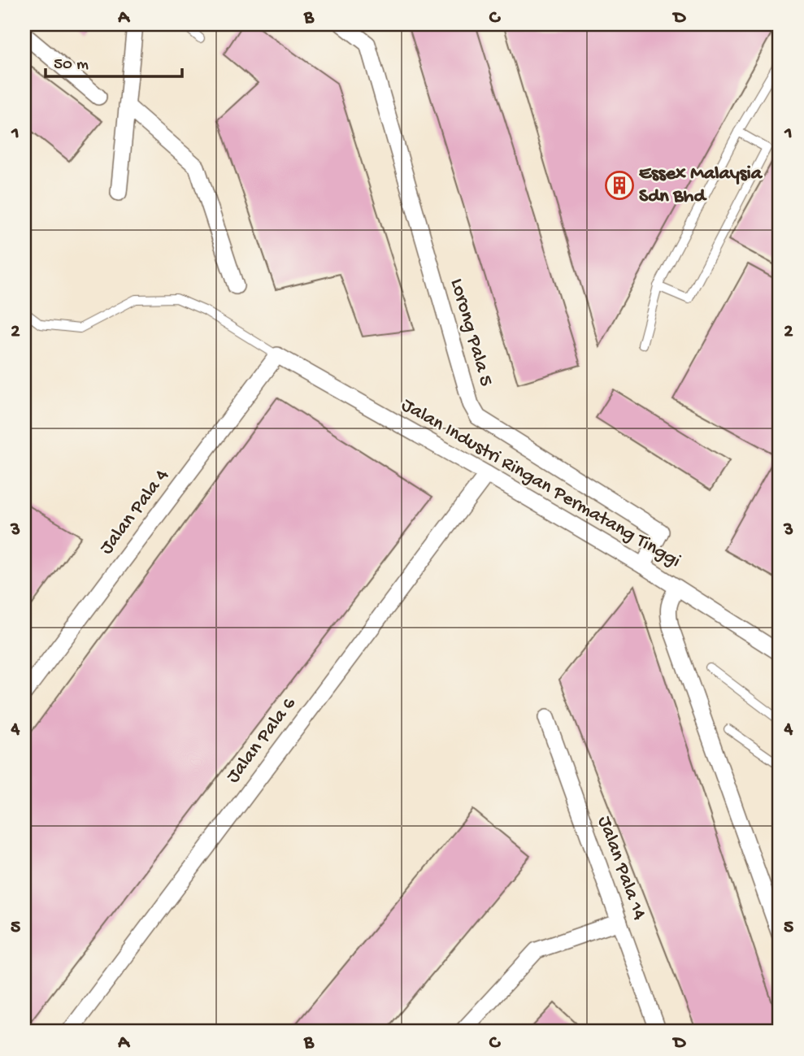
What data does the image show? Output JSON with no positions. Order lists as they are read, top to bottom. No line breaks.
{"streets":{"street":["Lorong Pala 5","Jalan Industri Ringan Permatang Tinggi","Jalan Pala 4","Jalan Pala 6","Jalan Pala 14"]},"crossings":[["Lorong Pala 5","Jalan Industri Ringan Permatang Tinggi"],["Jalan Industri Ringan Permatang Tinggi","Jalan Pala 4"],["Jalan Industri Ringan Permatang Tinggi","Jalan Pala 6"]],"places":{"building":["Essex Malaysia Sdn Bhd"]},"scale_bar":"50 m","grid":{"columns":["A","B","C","D"],"rows":["1","2","3","4","5"]}}
